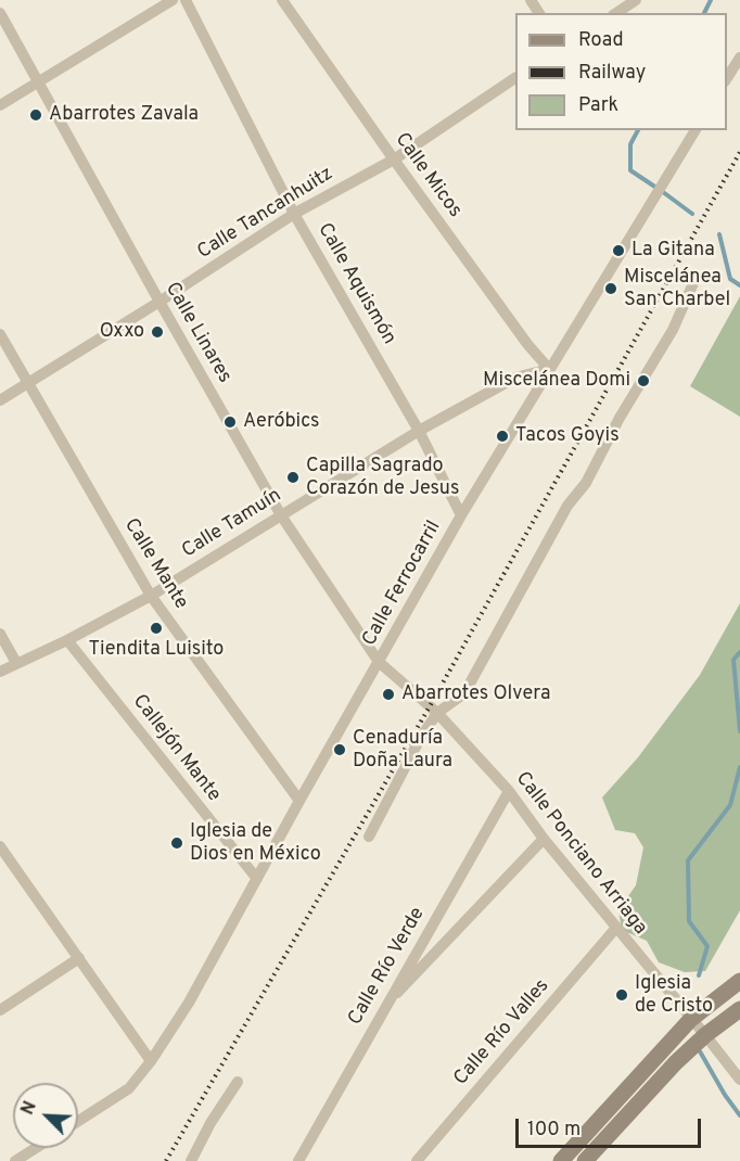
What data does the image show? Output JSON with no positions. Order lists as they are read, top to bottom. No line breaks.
{"streets":{"street":["Calle Micos","Calle Tancanhuitz","Calle Aquismón","Calle Linares","Calle Tamuín","Calle Mante","Calle Ferrocarril","Callejón Mante","Calle Ponciano Arriaga","Calle Río Verde","Calle Río Valles"]},"crossings":[["Calle Micos","Calle Tancanhuitz"],["Calle Micos","Calle Tamuín"],["Calle Micos","Calle Ferrocarril"],["Calle Tancanhuitz","Calle Aquismón"],["Calle Tancanhuitz","Calle Linares"],["Calle Tancanhuitz","Calle Mante"],["Calle Aquismón","Calle Tamuín"],["Calle Aquismón","Calle Ferrocarril"],["Calle Linares","Calle Tamuín"],["Calle Linares","Calle Ferrocarril"],["Calle Linares","Calle Ponciano Arriaga"],["Calle Tamuín","Calle Mante"],["Calle Tamuín","Calle Ferrocarril"],["Calle Tamuín","Callejón Mante"],["Calle Mante","Calle Ferrocarril"],["Calle Ferrocarril","Callejón Mante"],["Calle Ferrocarril","Calle Ponciano Arriaga"],["Calle Ponciano Arriaga","Calle Río Verde"],["Calle Ponciano Arriaga","Calle Río Valles"]],"places":["Abarrotes Zavala","La Gitana","Miscelánea San Charbel","Oxxo","Miscelánea Domi","Aeróbics","Tacos Goyis","Capilla Sagrado Corazón de Jesus","Tiendita Luisito","Abarrotes Olvera","Cenaduría Doña Laura","Iglesia de Dios en México","Iglesia de Cristo"],"legend":["Road","Railway","Park"],"scale_bar":"100 m","north":"top left"}
